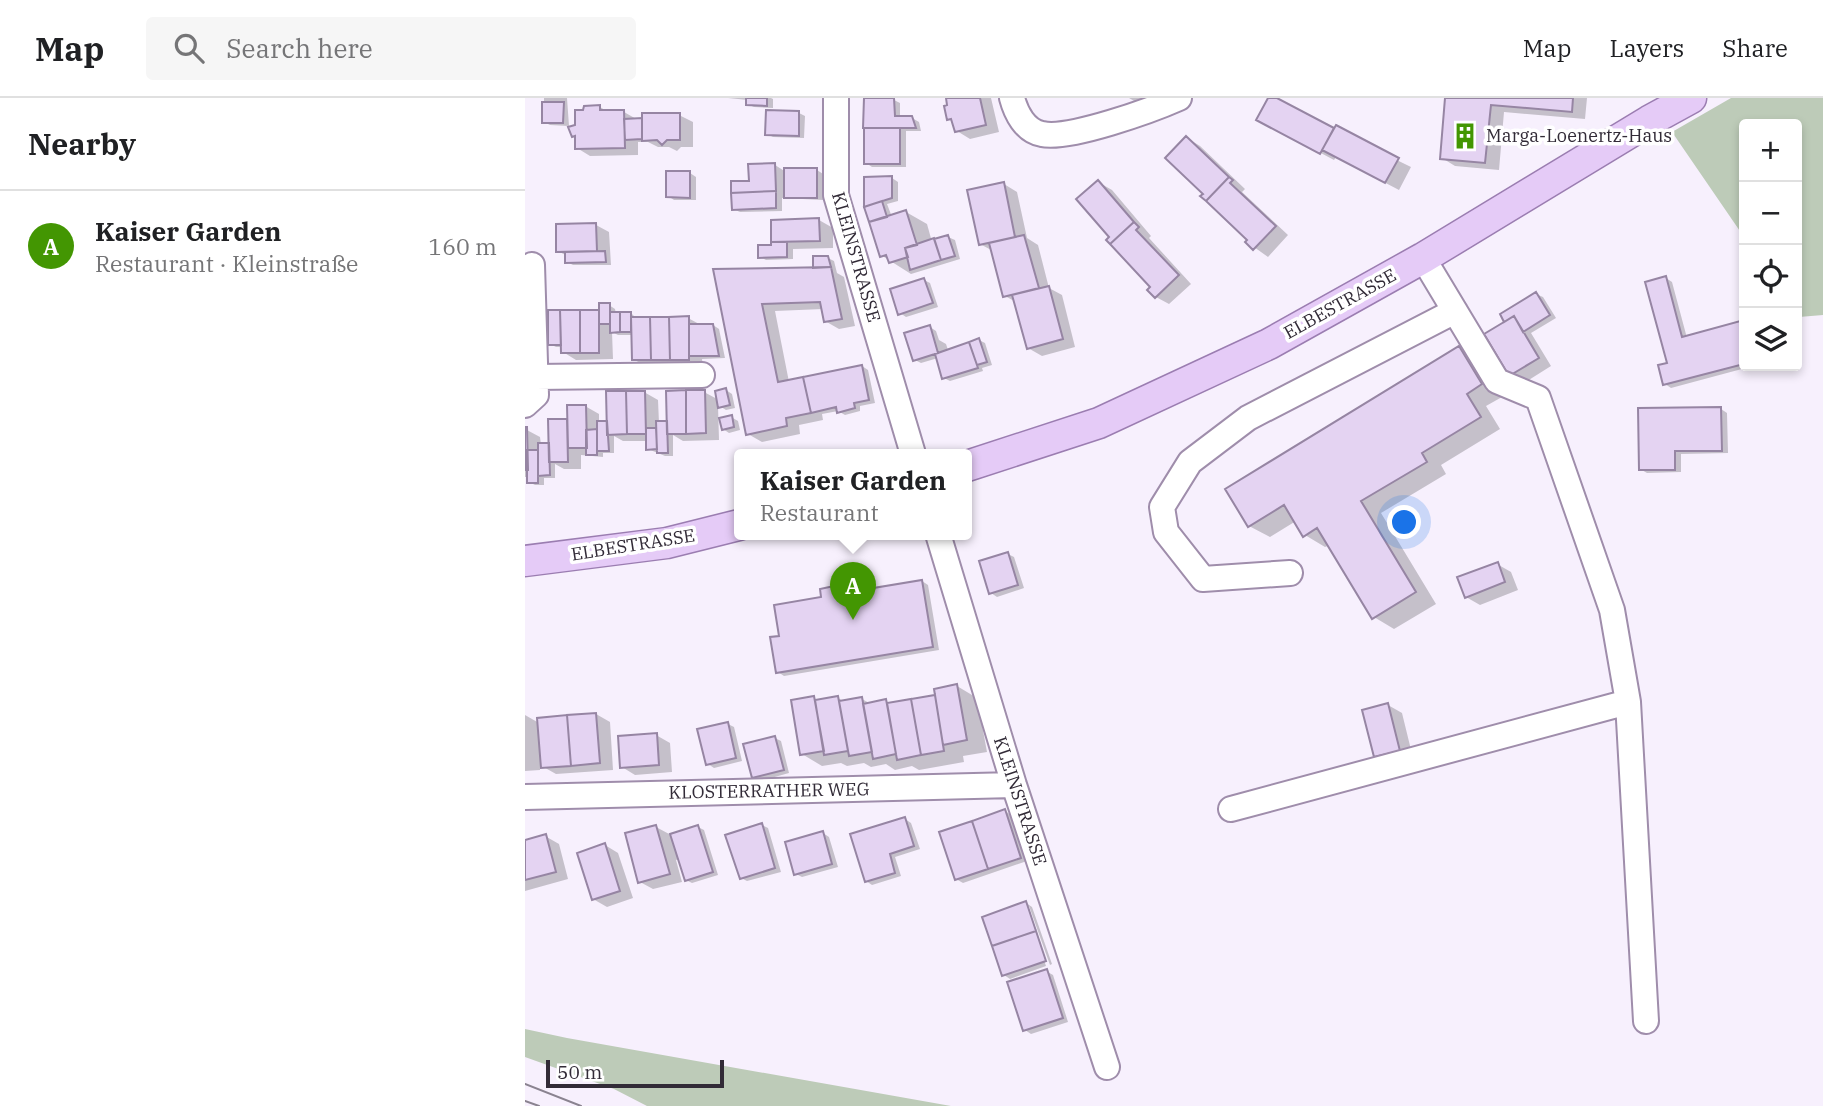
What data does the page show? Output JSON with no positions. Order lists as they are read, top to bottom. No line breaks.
{"streets":{"main road":["ELBESTRASSE"],"street":["KLEINSTRASSE","KLOSTERRATHER WEG"]},"crossings":[["KLEINSTRASSE","KLOSTERRATHER WEG"]],"places":{"building":["Marga-Loenertz-Haus"]},"scale_bar":"50 m","page":{"header":"Map","search":"Search here","nav":["Map","Layers","Share"],"heading":"Nearby","map_buttons":["+","−"],"list":[{"mark":"A","name":"Kaiser Garden","note":"Restaurant · Kleinstraße","value":"160 m"}],"popup":["Kaiser Garden","Restaurant"],"pins":"A","scale":"50 m"}}
